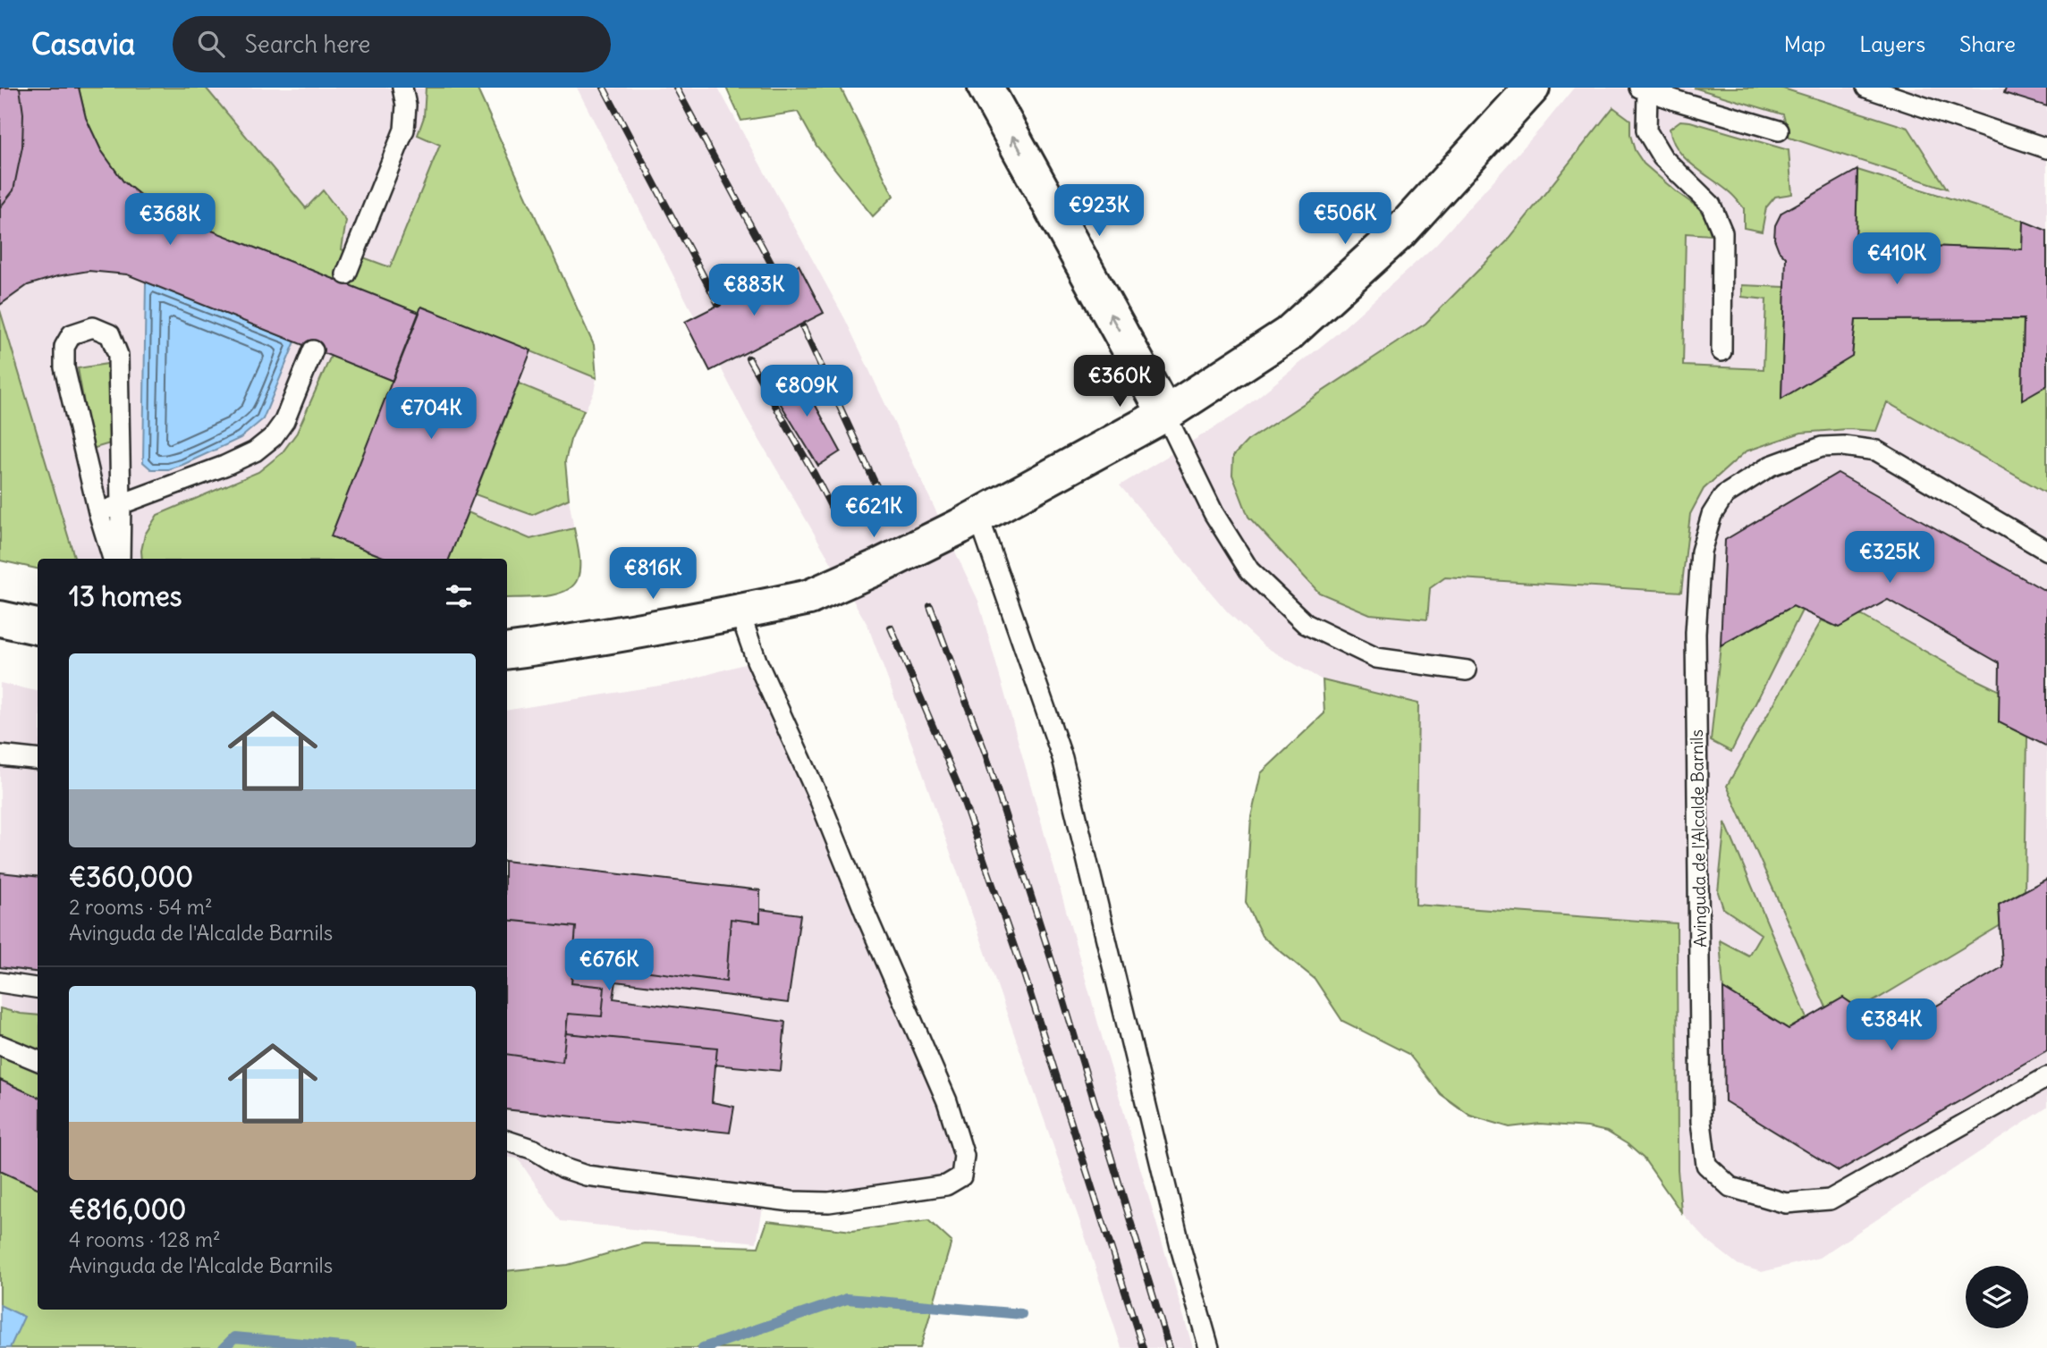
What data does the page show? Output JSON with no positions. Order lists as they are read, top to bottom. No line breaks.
{"streets":{"lane":["Avinguda de l'Alcalde Barnils"]},"page":{"header":"Casavia","search":"Search here","nav":["Map","Layers","Share"],"price":["€923K","€506K","€368K","€410K","€883K","€360K","€809K","€704K","€621K","€325K","€816K","€676K","€384K"],"heading":"13 homes","list":[{"name":"€360,000","note":"2 rooms · 54 m² · Avinguda de l'Alcalde Barnils"},{"name":"€816,000","note":"4 rooms · 128 m² · Avinguda de l'Alcalde Barnils"}]}}
